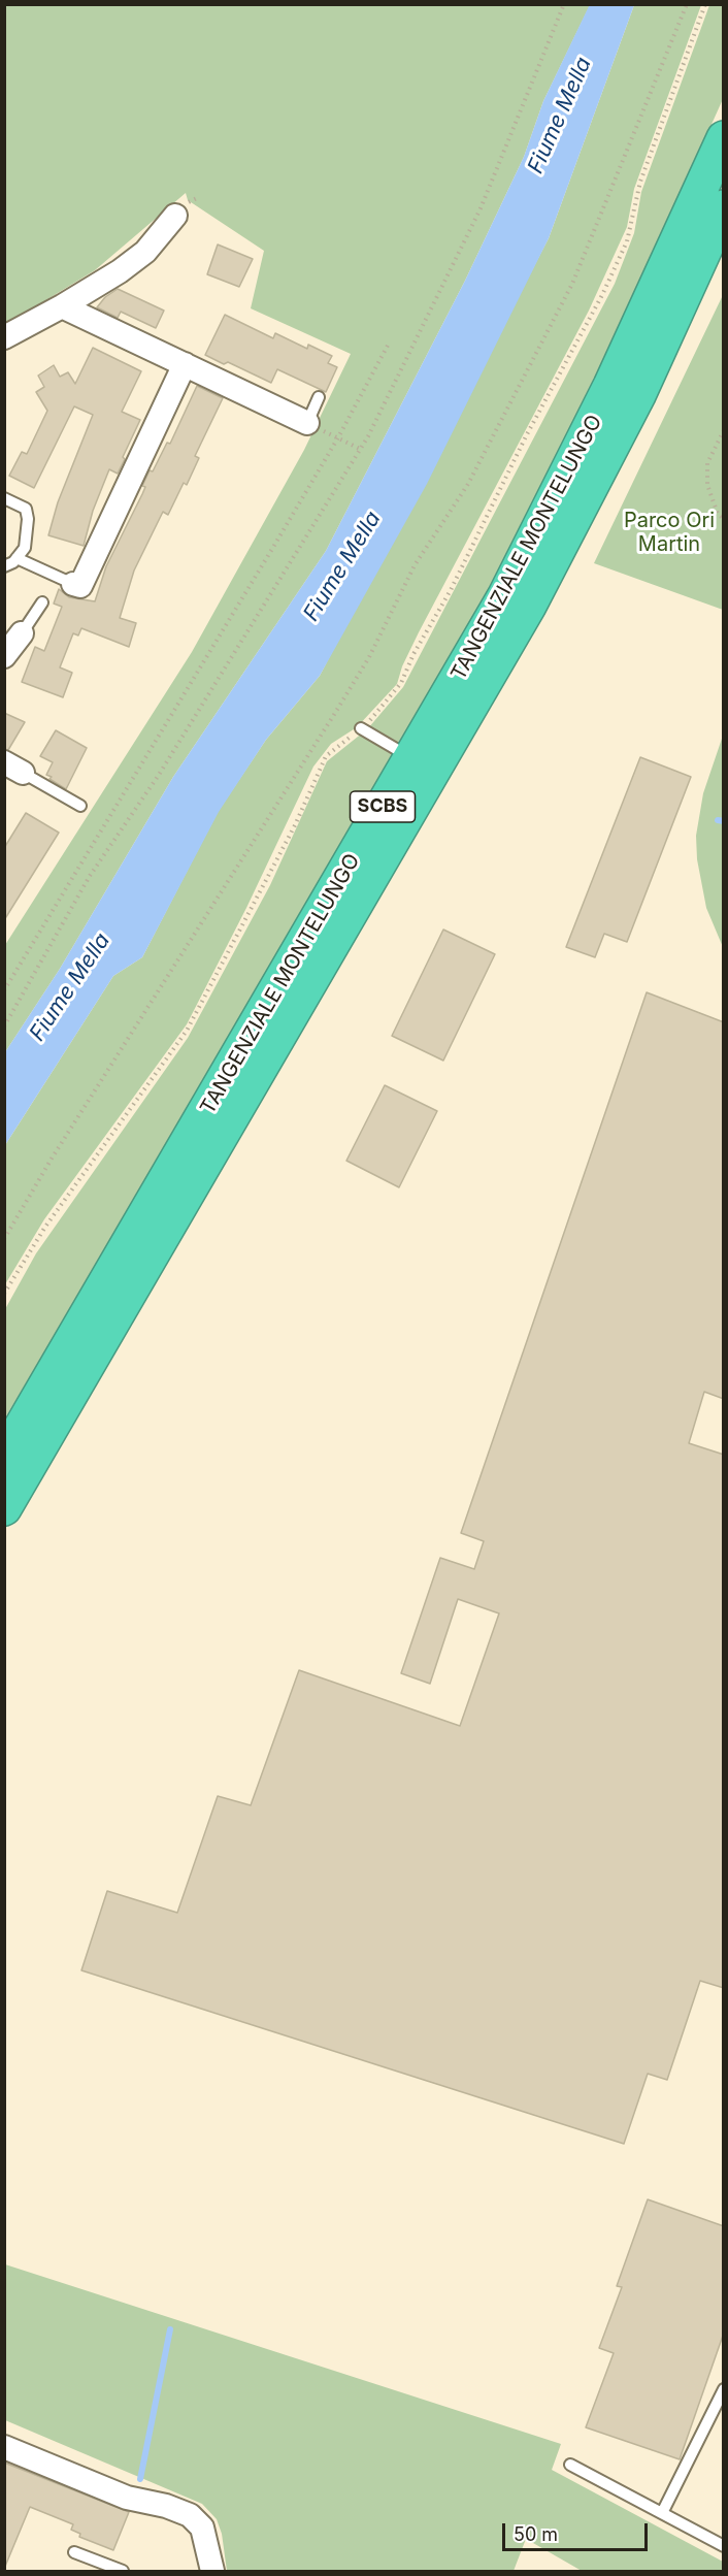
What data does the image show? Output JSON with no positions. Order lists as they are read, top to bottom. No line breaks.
{"streets":{"highway":["TANGENZIALE MONTELUNGO","SCBS"]},"water":["Fiume Mella"],"parks":["Parco Ori Martin"],"scale_bar":"50 m"}
